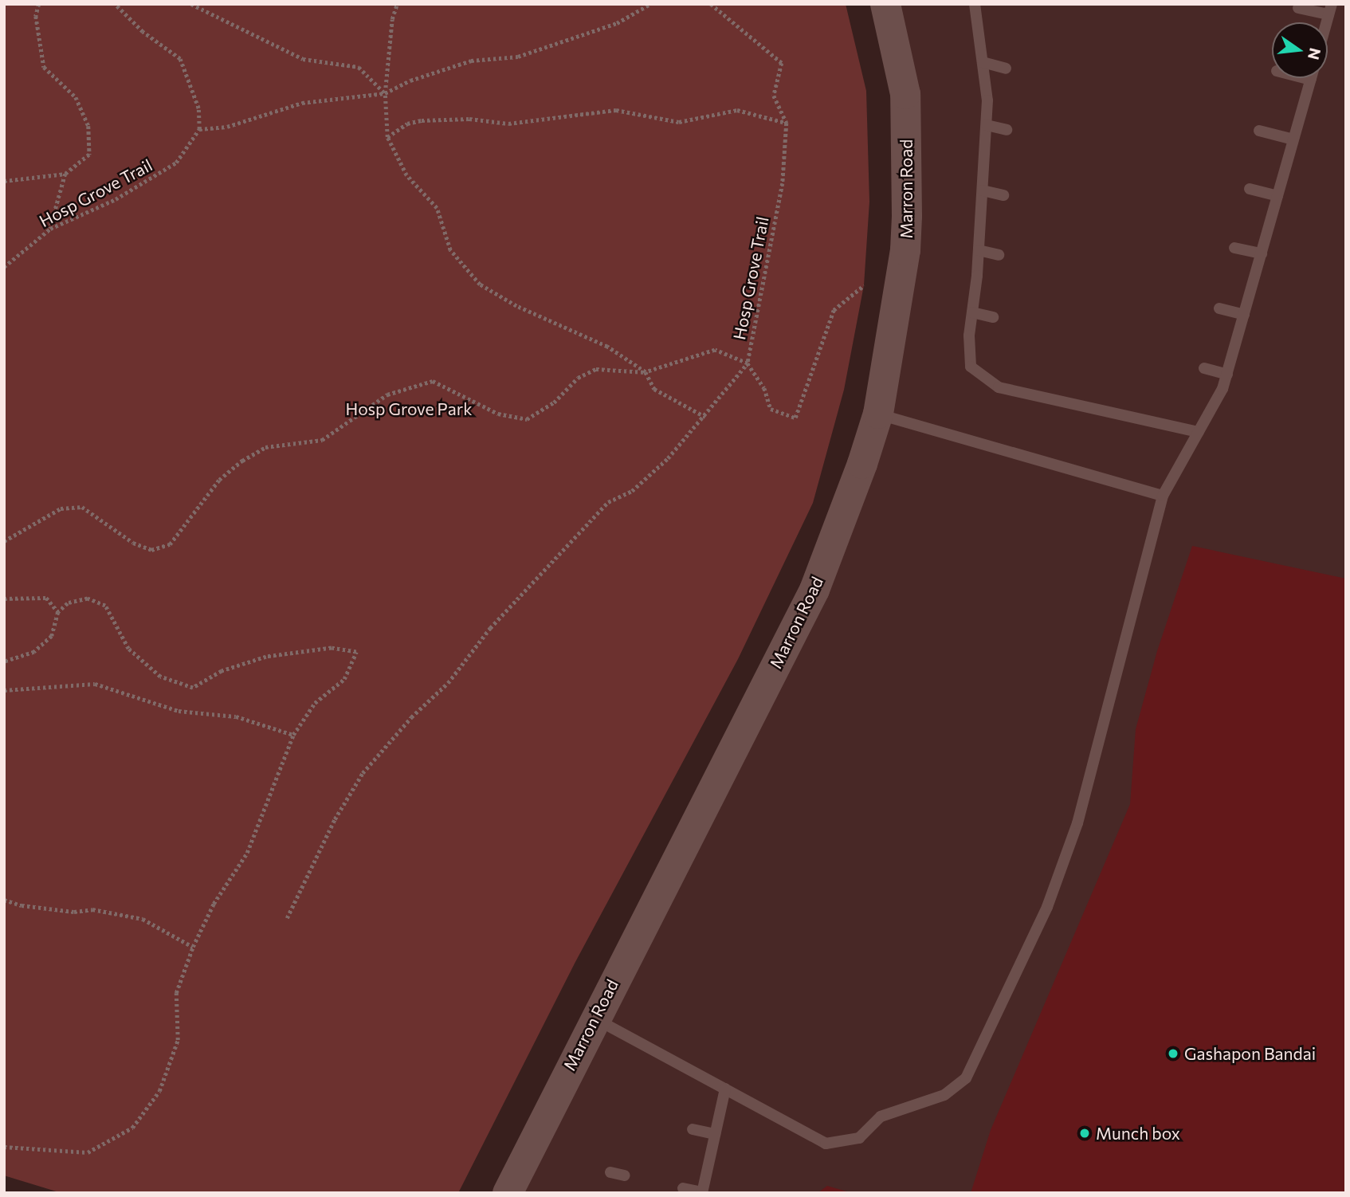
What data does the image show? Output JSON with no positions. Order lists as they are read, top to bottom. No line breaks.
{"streets":{"main road":["Marron Road"],"path":["Hosp Grove Trail"]},"parks":["Hosp Grove Park"],"places":["Gashapon Bandai","Munch box"],"north":"right"}
